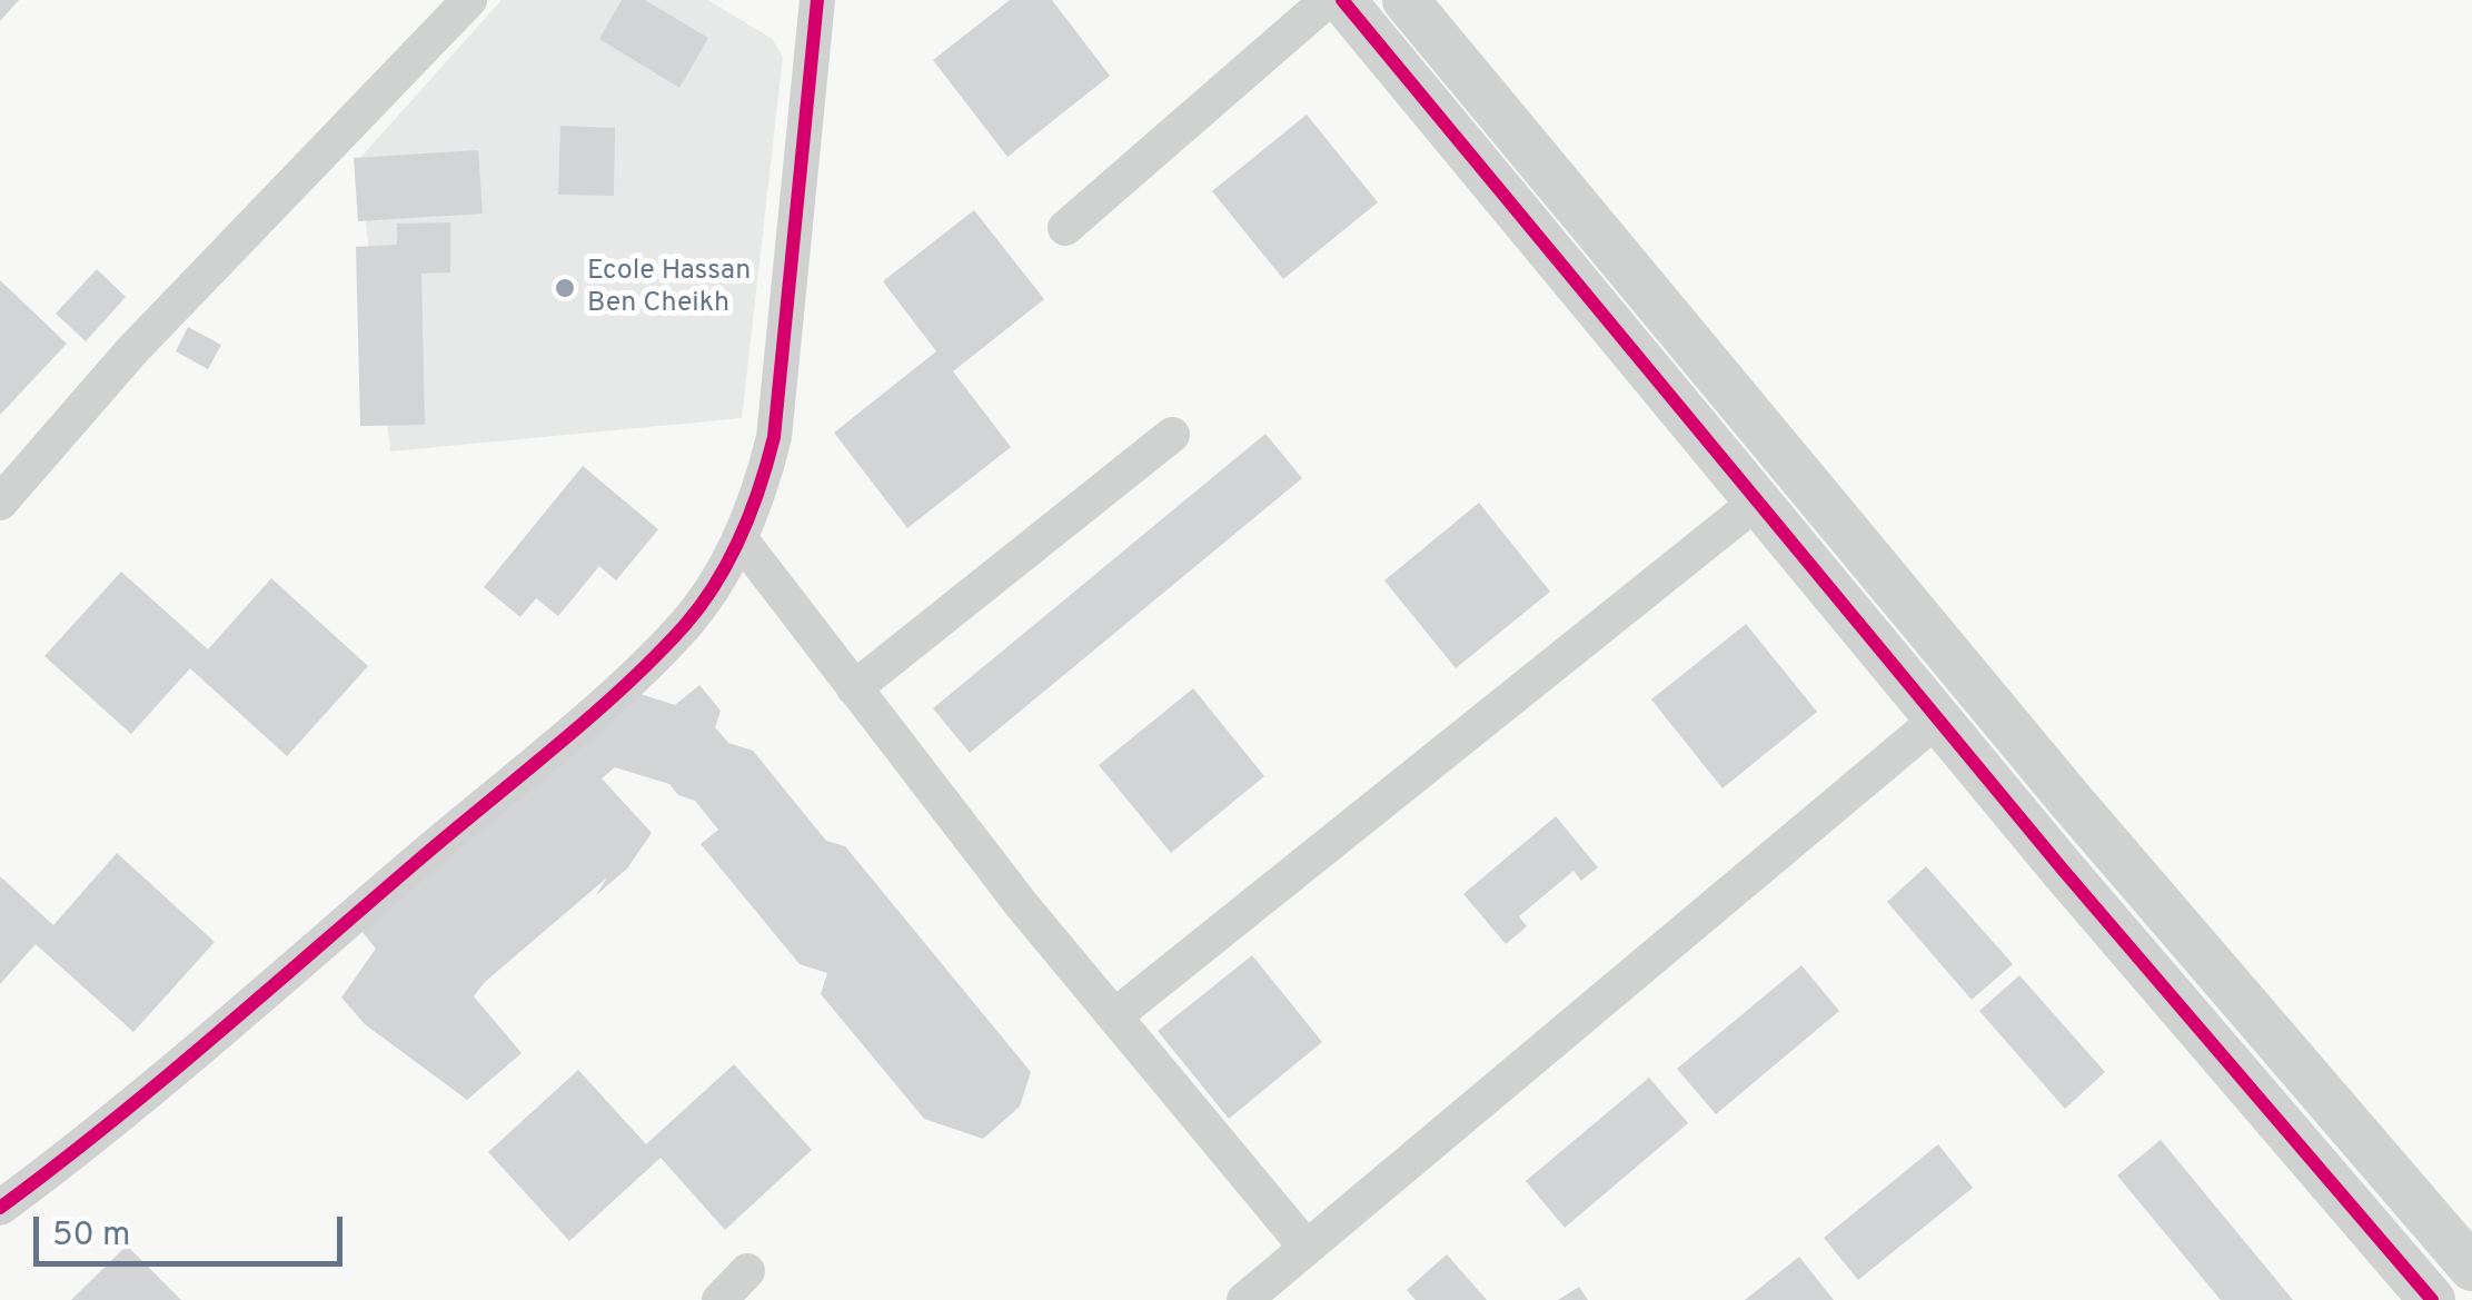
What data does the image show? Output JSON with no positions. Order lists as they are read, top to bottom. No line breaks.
{"places":["Ecole Hassan Ben Cheikh"],"scale_bar":"50 m"}
